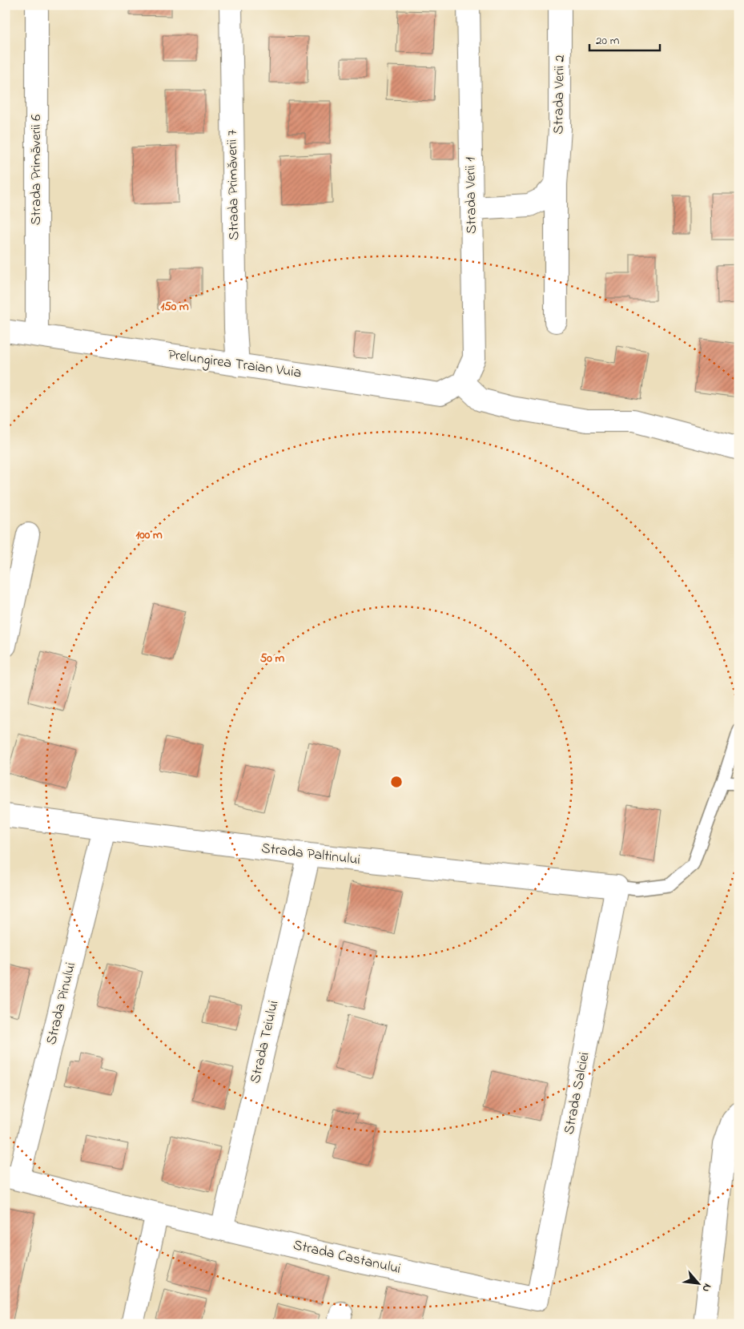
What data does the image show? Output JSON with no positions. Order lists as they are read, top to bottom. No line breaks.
{"streets":{"street":["Strada Verii 2","Strada Primăverii 6","Strada Primăverii 7","Strada Verii 1","Prelungirea Traian Vuia","Strada Paltinului","Strada Pinului","Strada Teiului","Strada Salciei","Strada Castanului"]},"crossings":[["Strada Primăverii 6","Prelungirea Traian Vuia"],["Strada Primăverii 7","Prelungirea Traian Vuia"],["Strada Verii 1","Prelungirea Traian Vuia"],["Strada Paltinului","Strada Pinului"],["Strada Paltinului","Strada Teiului"],["Strada Paltinului","Strada Salciei"],["Strada Pinului","Strada Castanului"],["Strada Teiului","Strada Castanului"],["Strada Salciei","Strada Castanului"]],"scale_bar":"20 m","north":"bottom right","rings":["150 m","100 m","50 m"]}
